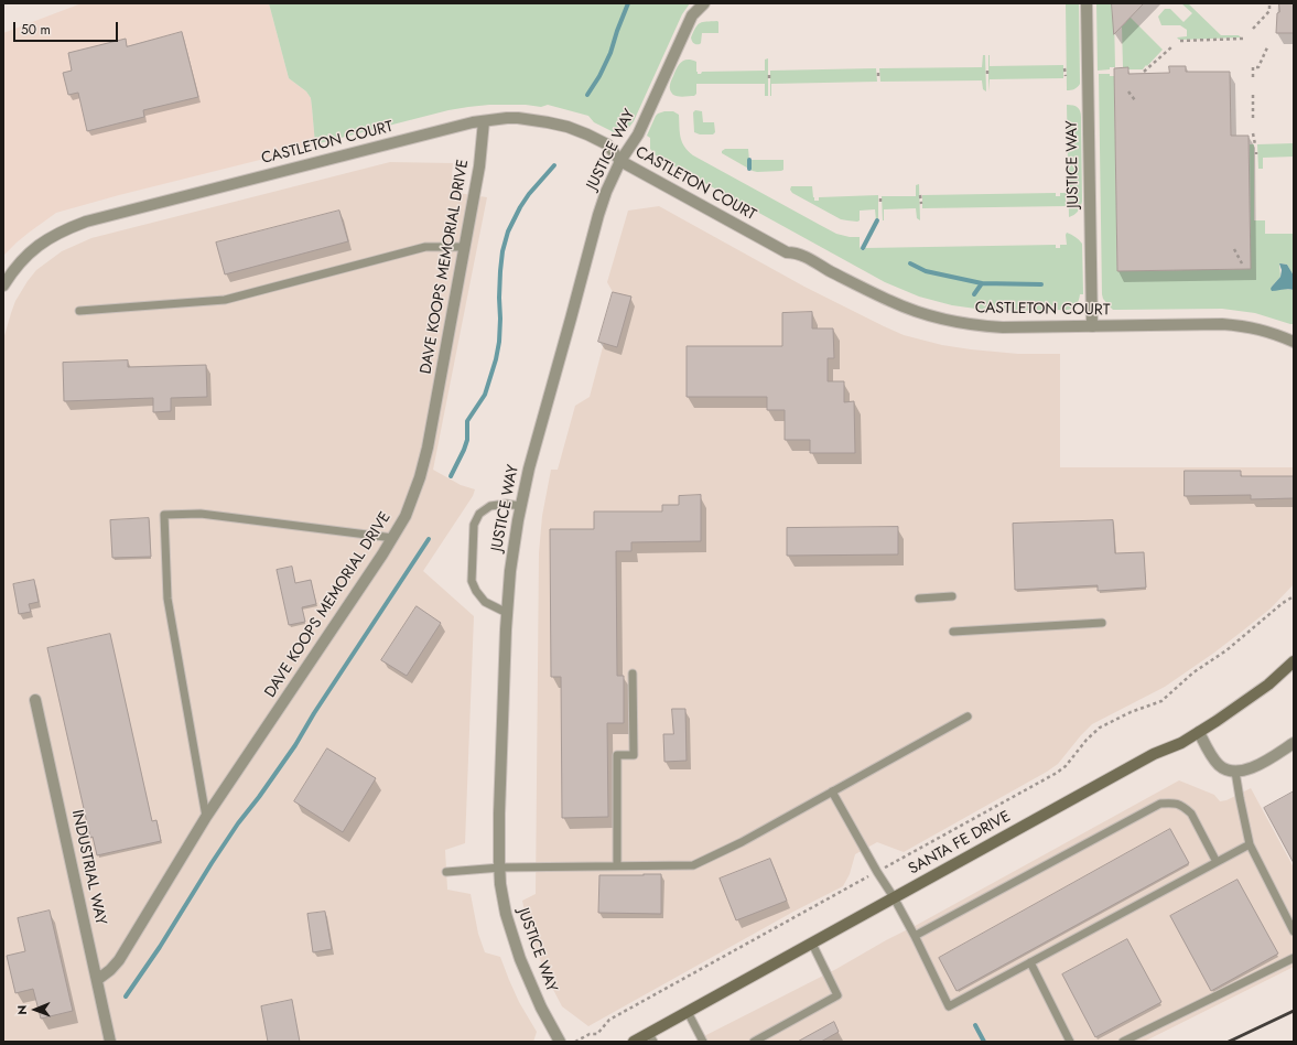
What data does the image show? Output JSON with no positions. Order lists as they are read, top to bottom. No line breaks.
{"streets":{"main road":["SANTA FE DRIVE"],"street":["CASTLETON COURT","JUSTICE WAY","DAVE KOOPS MEMORIAL DRIVE","INDUSTRIAL WAY"]},"crossings":[["CASTLETON COURT","JUSTICE WAY"],["CASTLETON COURT","DAVE KOOPS MEMORIAL DRIVE"],["DAVE KOOPS MEMORIAL DRIVE","INDUSTRIAL WAY"]],"scale_bar":"50 m","north":"left"}
